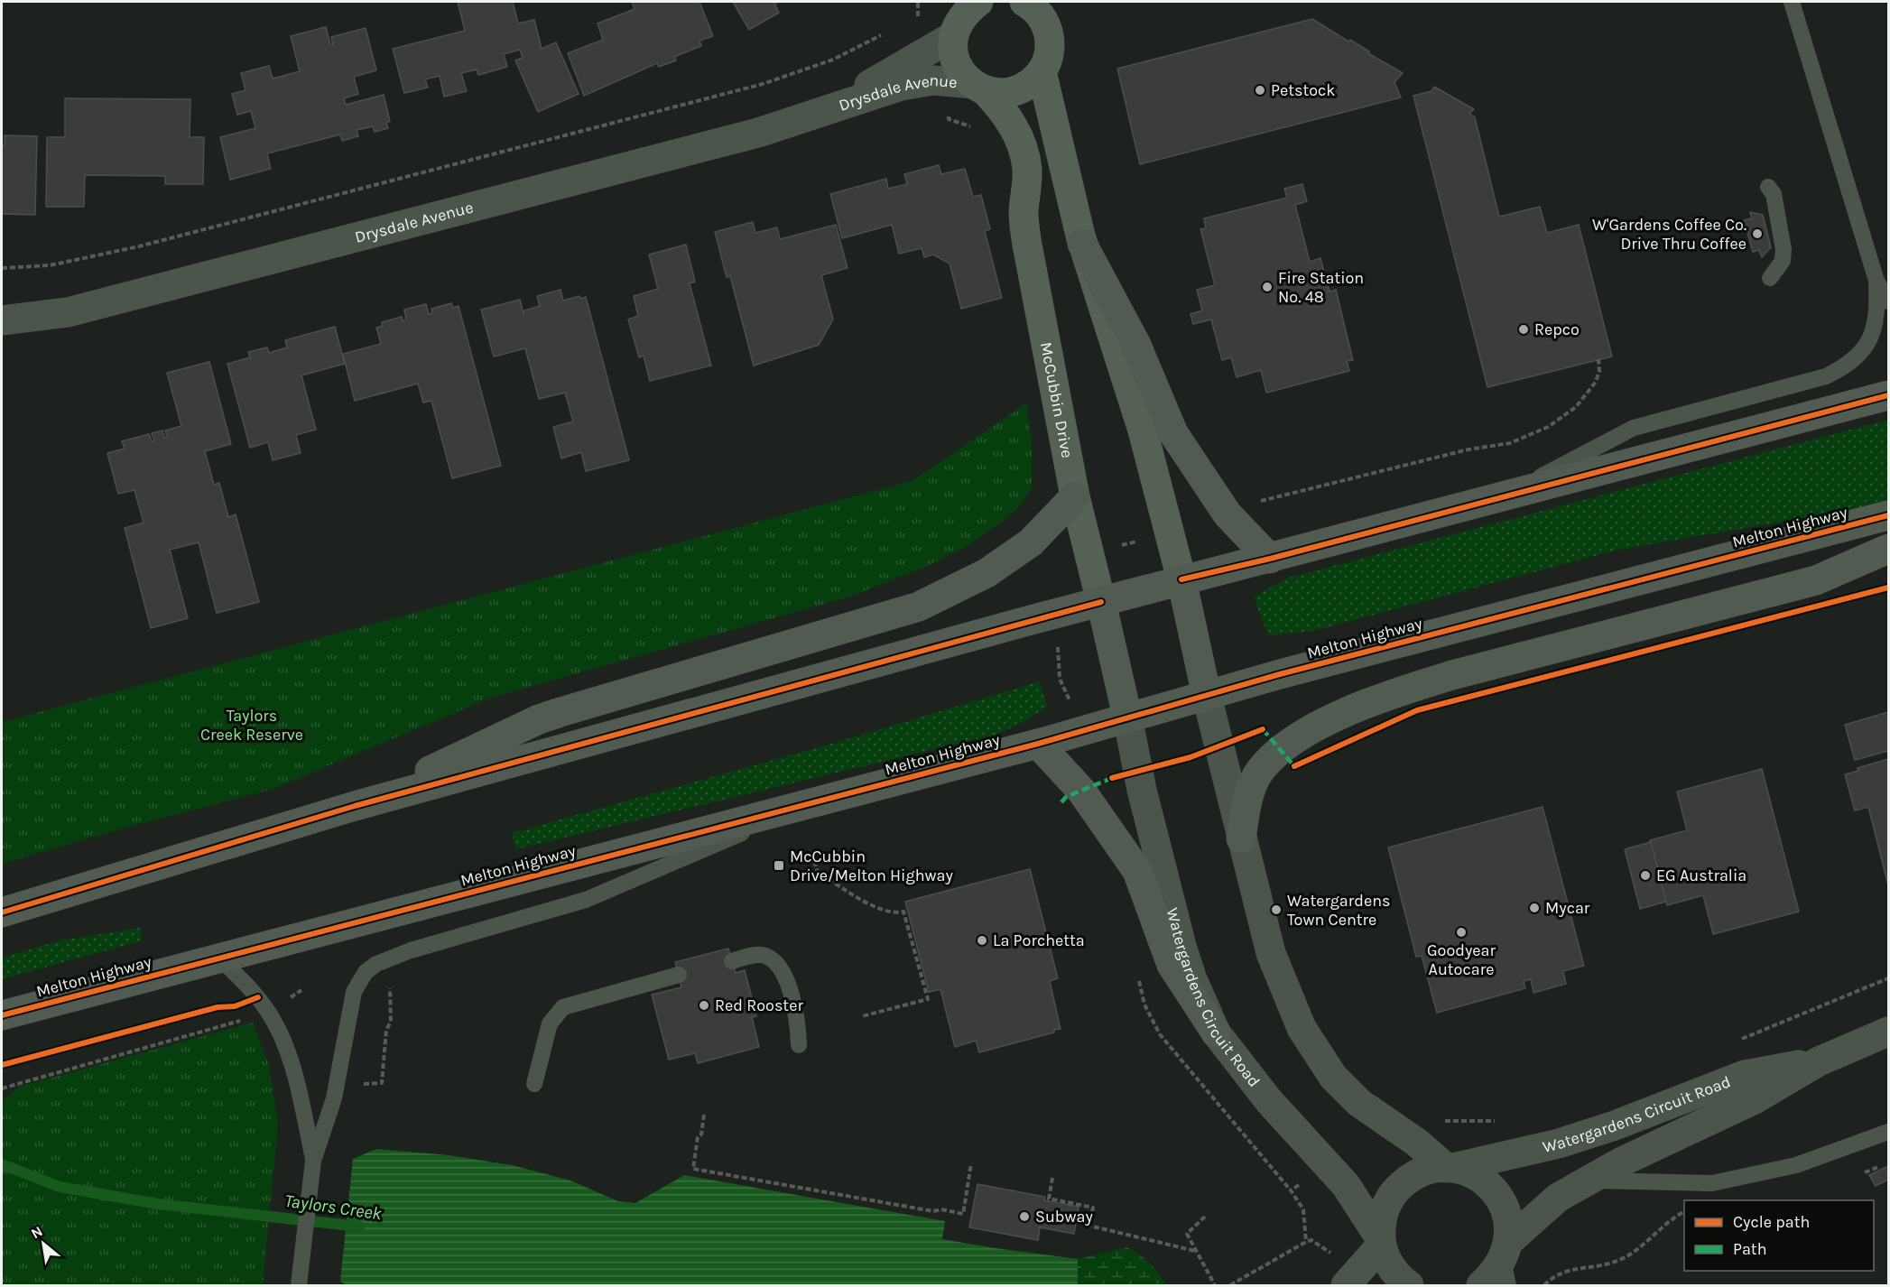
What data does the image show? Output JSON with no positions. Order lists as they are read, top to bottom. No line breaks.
{"streets":{"highway":["McCubbin Drive","Melton Highway"],"street":["Drysdale Avenue","Watergardens Circuit Road"]},"crossings":[["Drysdale Avenue","McCubbin Drive"],["McCubbin Drive","Melton Highway"],["McCubbin Drive","Watergardens Circuit Road"],["Melton Highway","Watergardens Circuit Road"]],"water":["Taylors Creek"],"parks":["Taylors Creek Reserve"],"places":{"other":["Petstock","W'Gardens Coffee Co. Drive Thru Coffee","Fire Station No. 48","Repco","EG Australia","Mycar","Watergardens Town Centre","Goodyear Autocare","La Porchetta","Red Rooster","Subway"],"transit":["McCubbin Drive/Melton Highway"]},"legend":["Cycle path","Path"],"north":"top left"}
